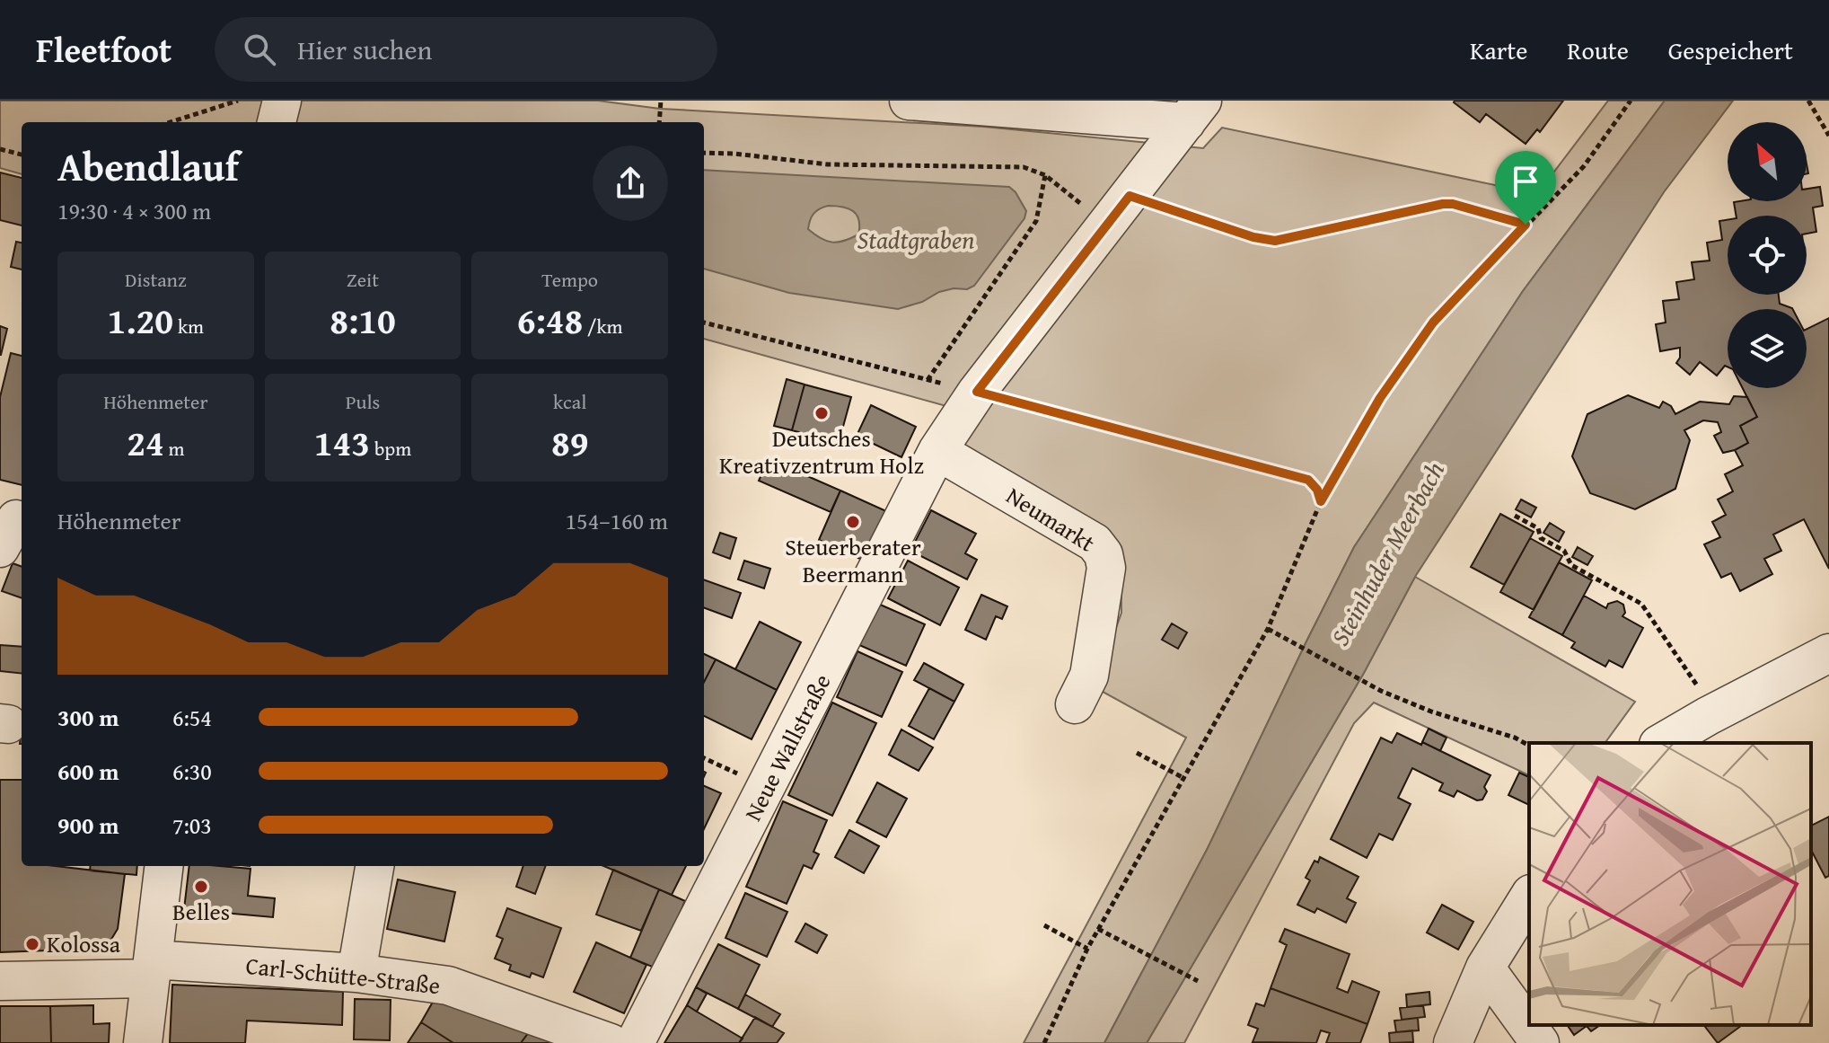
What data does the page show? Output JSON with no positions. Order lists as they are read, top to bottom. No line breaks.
{"streets":{"street":["Neumarkt","Neue Wallstraße","Carl-Schütte-Straße"]},"crossings":[["Neumarkt","Neue Wallstraße"]],"water":["Stadtgraben","Steinhuder Meerbach"],"places":["Deutsches Kreativzentrum Holz","Steuerberater Beermann","Belles","Kolossa"],"north":"top left","page":{"header":"Fleetfoot","search":"Hier suchen","nav":["Karte","Route","Gespeichert"],"heading":["Abendlauf","19:30 · 4 × 300 m"],"stats":[["Distanz","1.20 km"],["Zeit","8:10"],["Tempo","6:48 /km"],["Höhenmeter","24 m"],["Puls","143 bpm"],["kcal","89"]],"chart":["Höhenmeter","154–160 m"],"list":[{"name":"300 m","note":"6:54"},{"name":"600 m","note":"6:30"},{"name":"900 m","note":"7:03"}]}}
